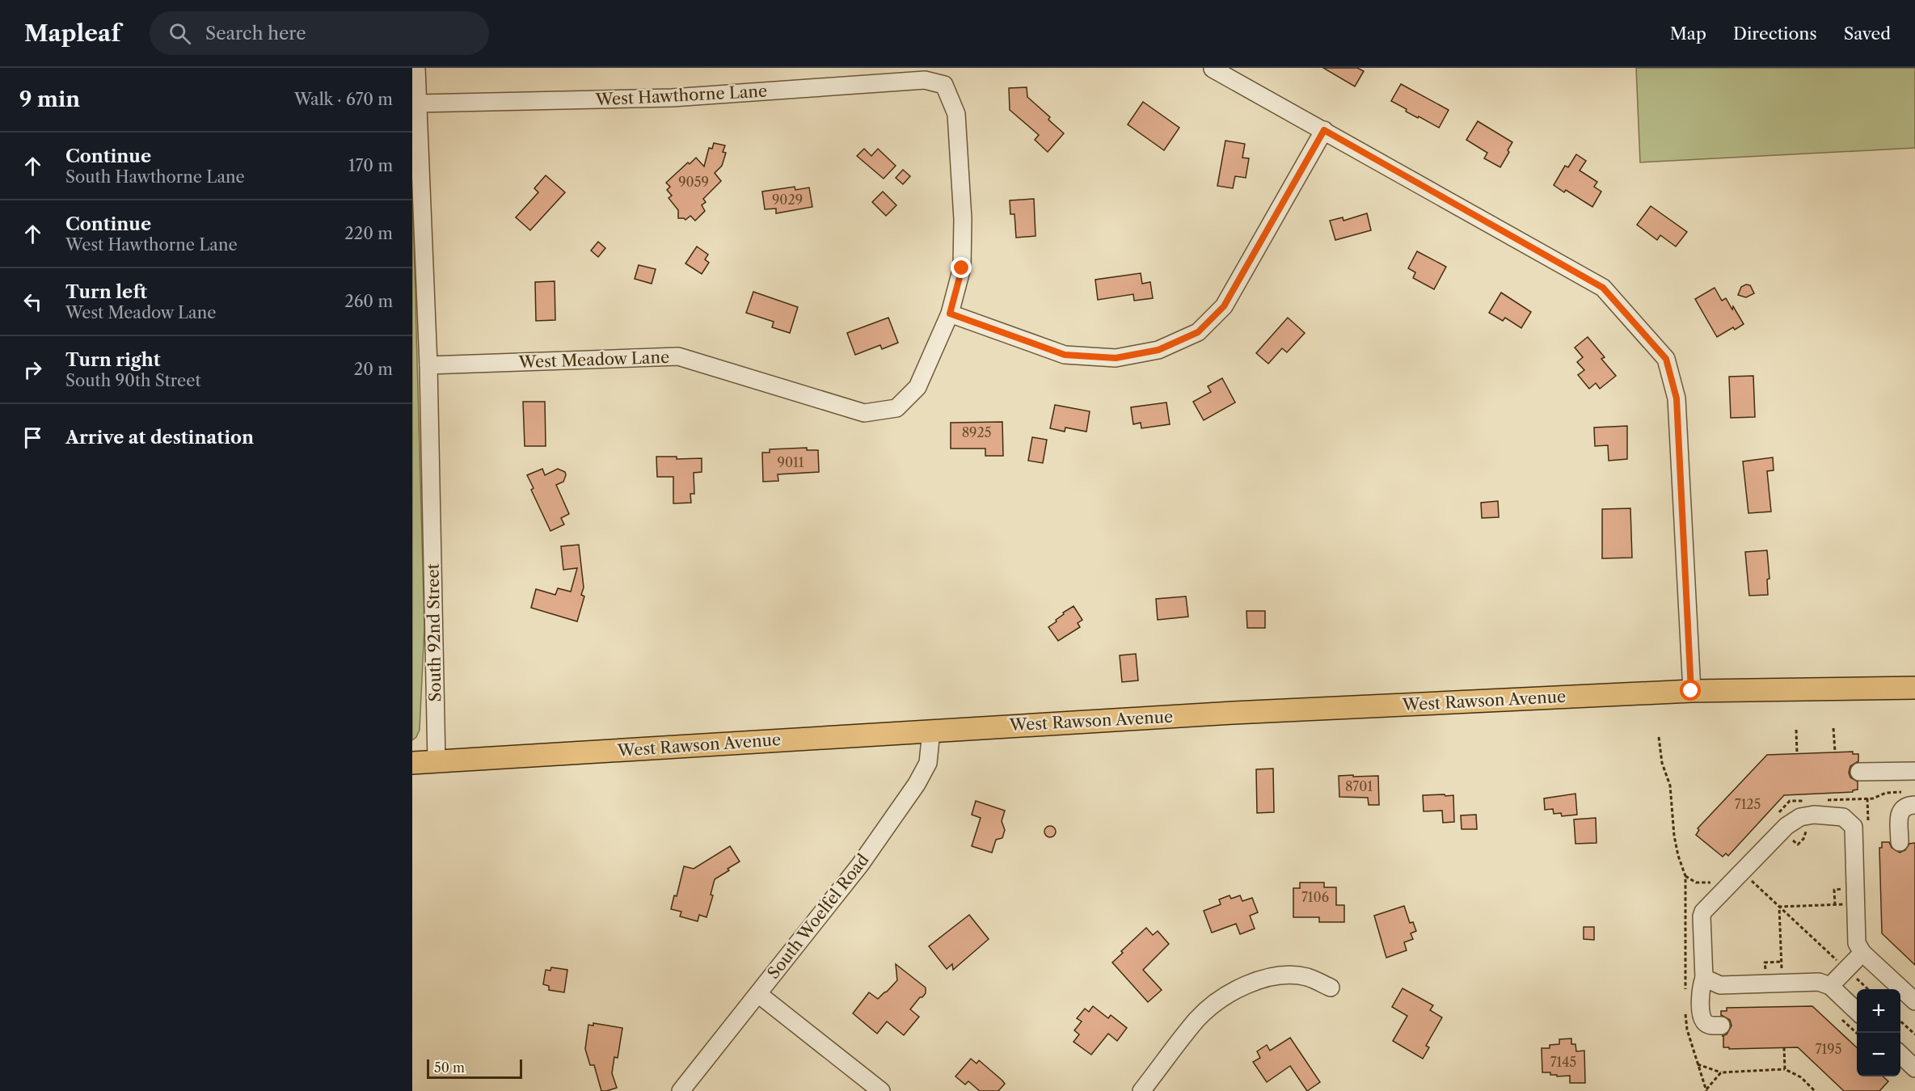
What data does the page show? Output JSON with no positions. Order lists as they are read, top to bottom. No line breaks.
{"streets":{"main road":["West Rawson Avenue"],"street":["West Hawthorne Lane","West Meadow Lane","South 92nd Street","South Woelfel Road"]},"crossings":[["West Hawthorne Lane","West Meadow Lane"],["West Hawthorne Lane","South 92nd Street"],["West Meadow Lane","South 92nd Street"],["South 92nd Street","West Rawson Avenue"],["West Rawson Avenue","South Woelfel Road"]],"house_numbers":["9059","9029","8925","9011","8701","7125","7106","7195","7145"],"scale_bar":"50 m","page":{"header":"Mapleaf","search":"Search here","nav":["Map","Directions","Saved"],"heading":["9 min","Walk · 670 m"],"list":[["Continue","South Hawthorne Lane","170 m"],["Continue","West Hawthorne Lane","220 m"],["Turn left","West Meadow Lane","260 m"],["Turn right","South 90th Street","20 m"],"Arrive at destination"],"map_buttons":["+","−"],"scale":"50 m"}}
